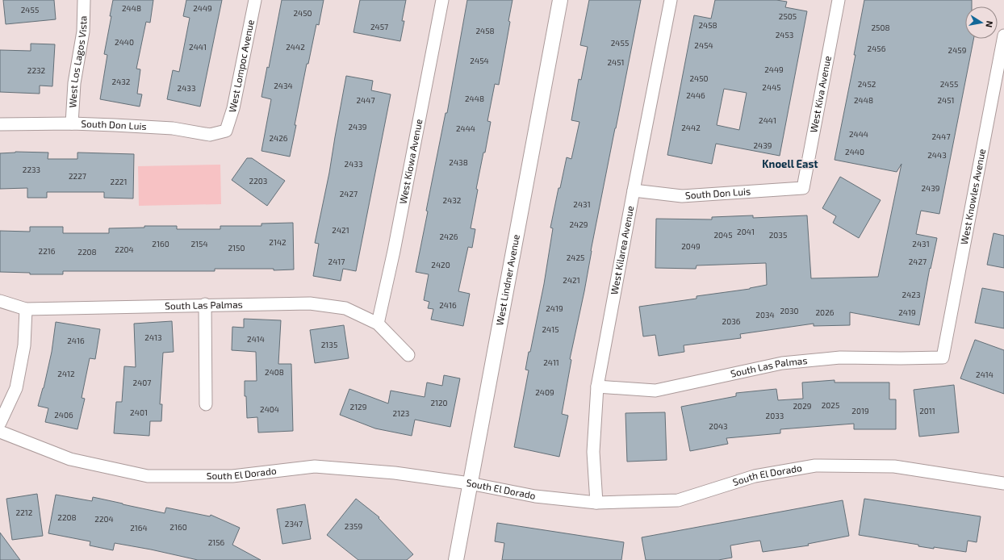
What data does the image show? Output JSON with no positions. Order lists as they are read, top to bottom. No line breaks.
{"streets":{"street":["West Los Lagos Vista","West Lompoc Avenue","West Kiva Avenue","South Don Luis","West Kiowa Avenue","West Knowles Avenue","West Kilarea Avenue","West Lindner Avenue","South Las Palmas","South El Dorado"]},"crossings":[["West Los Lagos Vista","South Don Luis"],["West Lompoc Avenue","South Don Luis"],["West Kiva Avenue","South Don Luis"],["South Don Luis","West Kilarea Avenue"],["West Kiowa Avenue","South Las Palmas"],["West Knowles Avenue","South Las Palmas"],["West Kilarea Avenue","South Las Palmas"],["West Kilarea Avenue","South El Dorado"],["West Lindner Avenue","South El Dorado"]],"districts":["Knoell East"],"house_numbers":["2448","2449","2455","2450","2505","2458","2457","2508","2458","2453","2440","2455","2454","2441","2442","2456","2459","2454","2451","2449","2232","2450","2432","2452","2455","2434","2445","2433","2446","2448","2447","2448","2451","2441","2439","2442","2444","2444","2447","2426","2439","2440","2443","2438","2433","2233","2227","2203","2221","2439","2427","2432","2431","2429","2421","2041","2045","2035","2426","2142","2160","2154","2431","2049","2150","2204","2216","2208","2425","2417","2427","2420","2421","2423","2416","2419","2030","2026","2419","2034","2036","2415","2413","2414","2416","2135","2411","2408","2412","2414","2407","2409","2120","2025","2029","2129","2404","2019","2011","2401","2123","2406","2033","2043","2212","2208","2204","2347","2359","2160","2164","2156"],"north":"right"}
